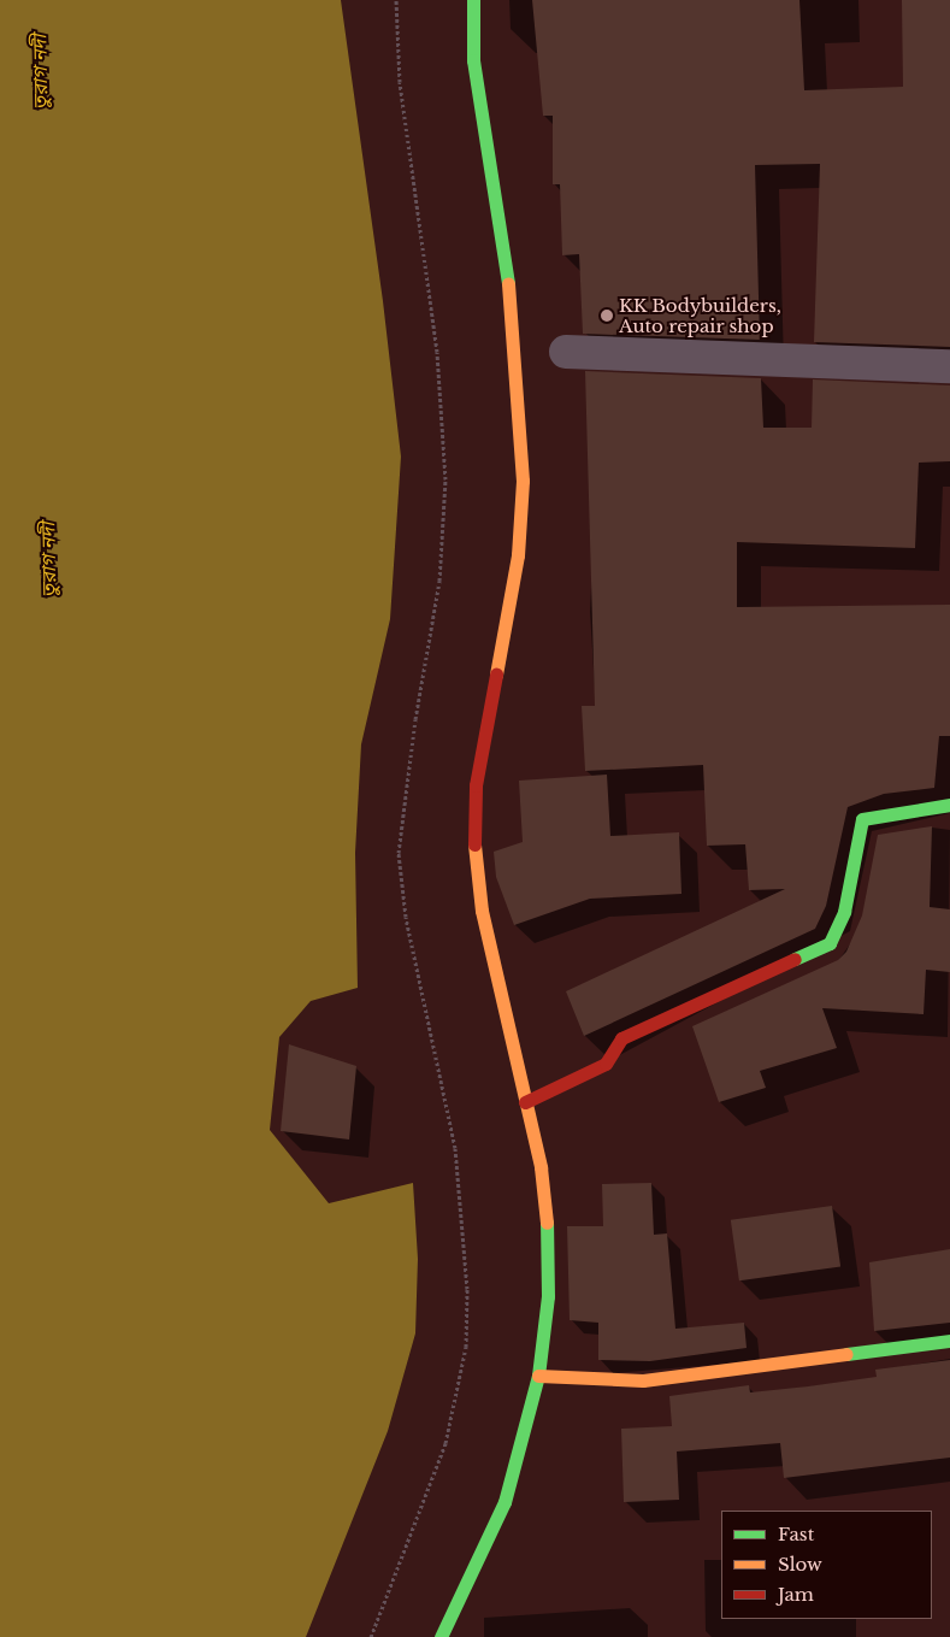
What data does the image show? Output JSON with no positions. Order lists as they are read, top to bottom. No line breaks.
{"water":["তুরাগ নদী"],"places":["KK Bodybuilders, Auto repair shop"],"legend":["Fast","Slow","Jam"]}
